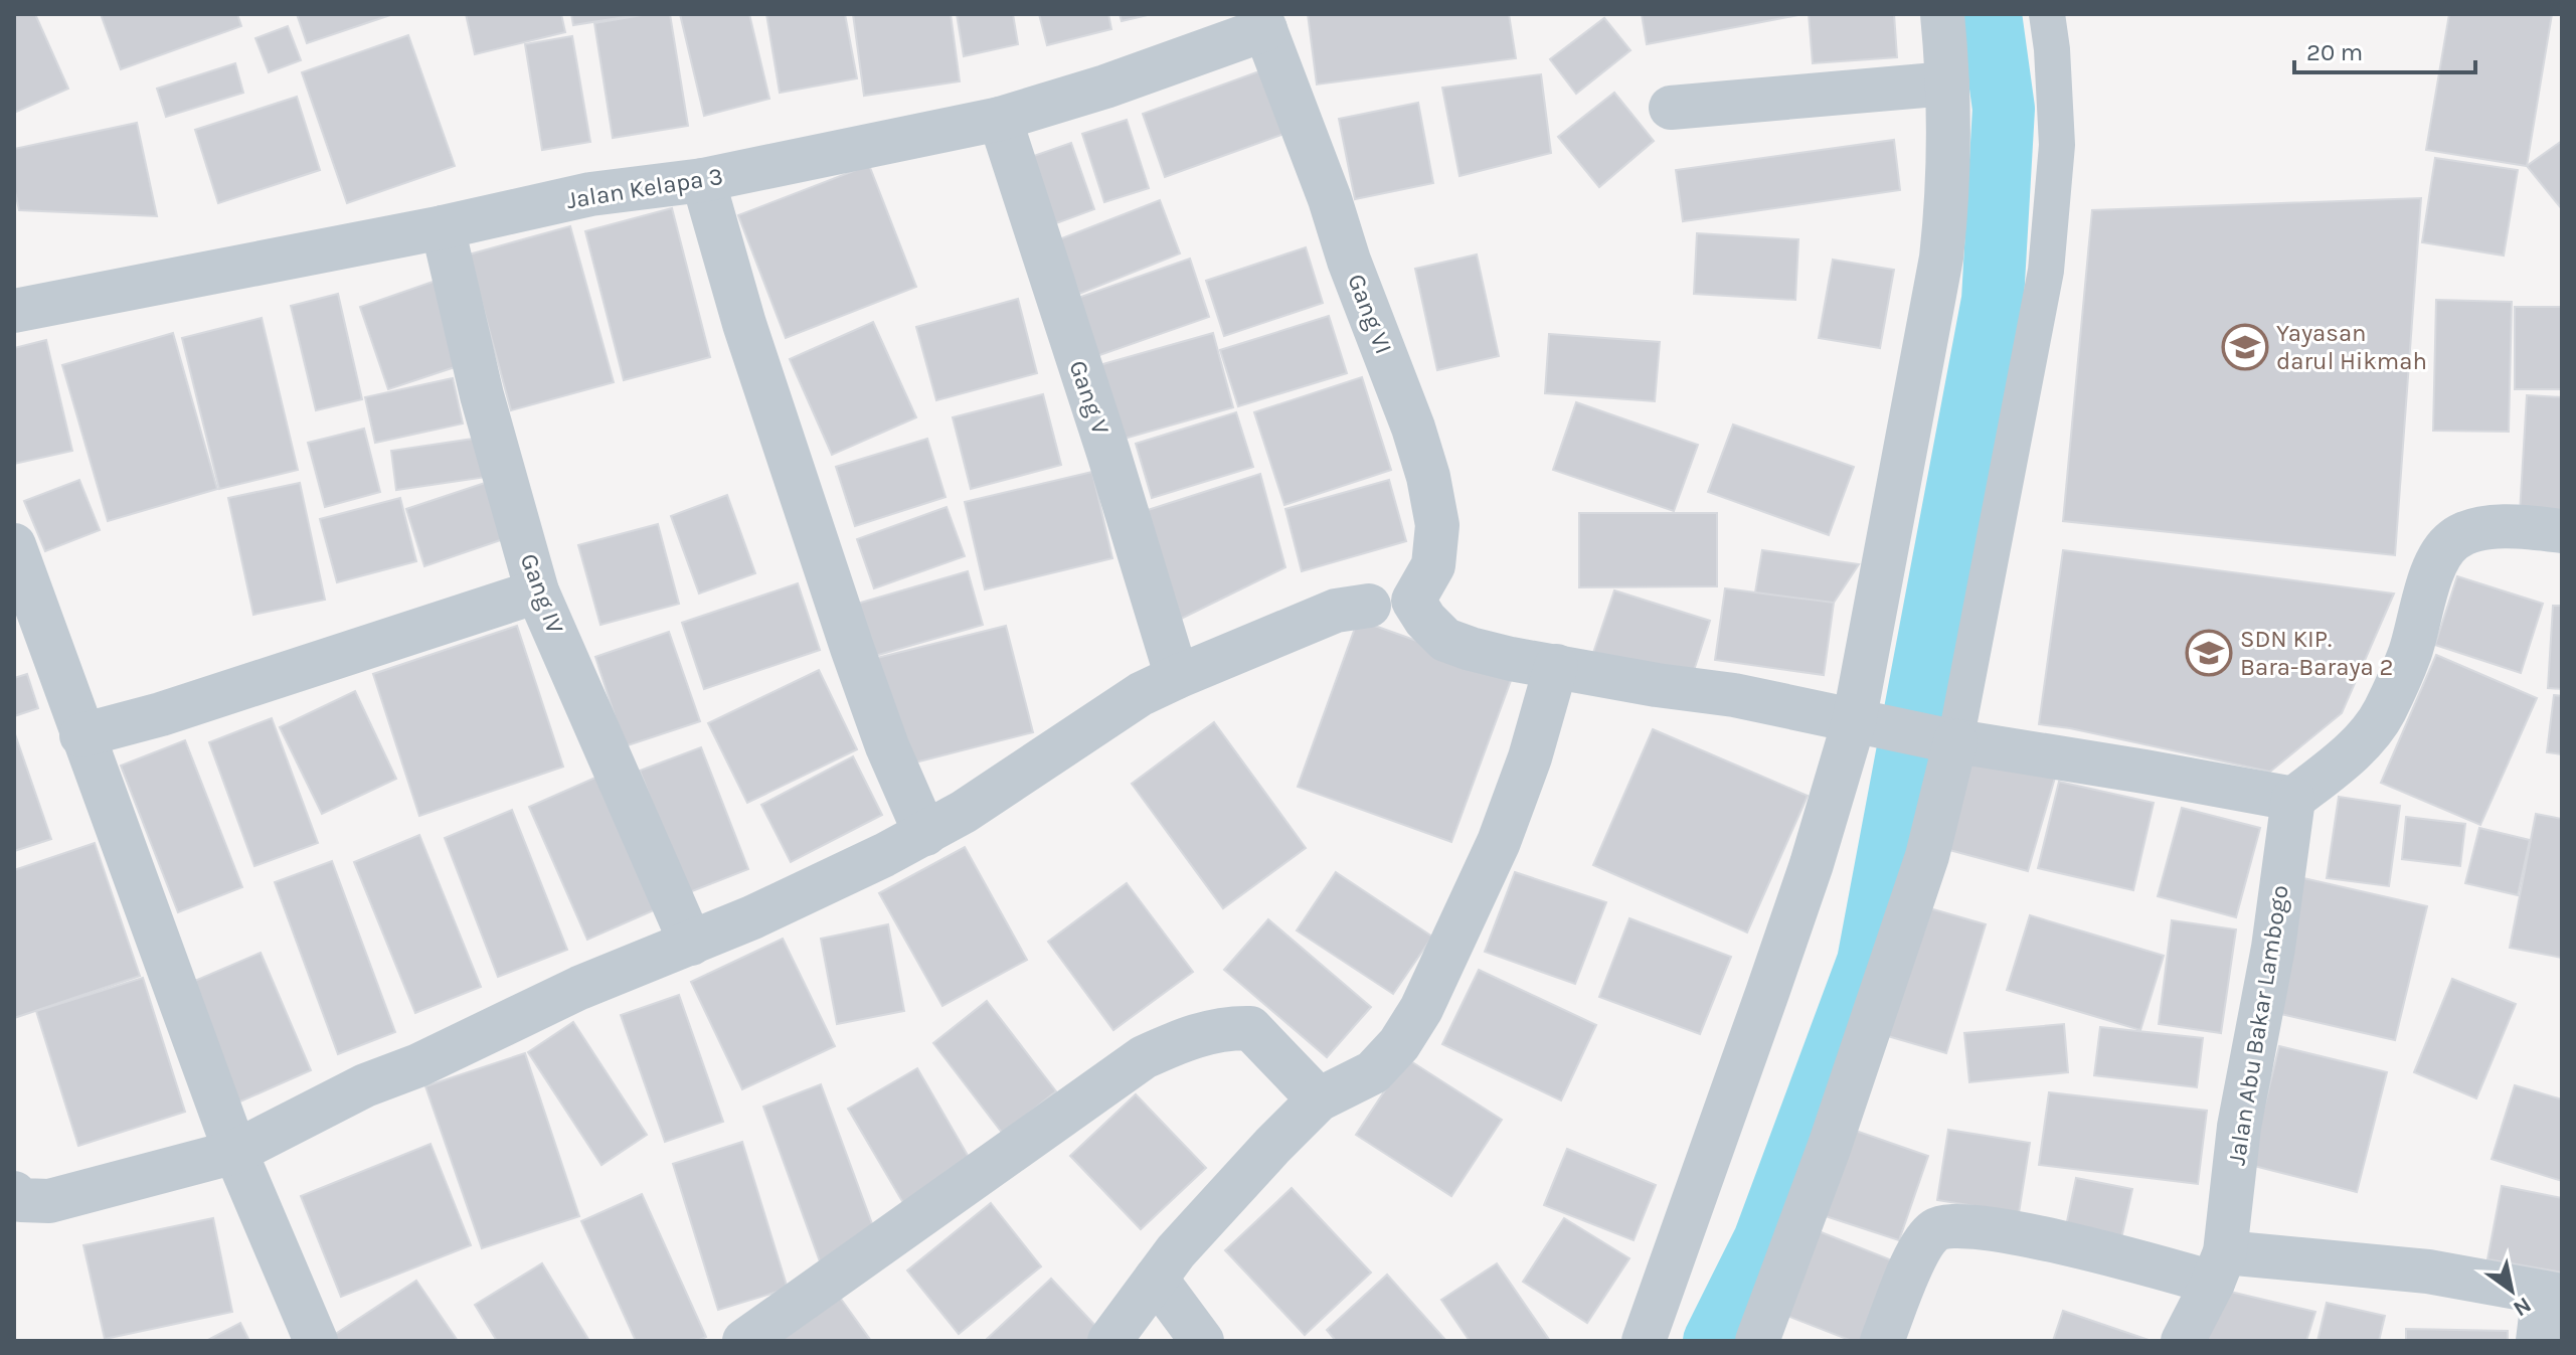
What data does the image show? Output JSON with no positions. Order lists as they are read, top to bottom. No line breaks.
{"streets":{"street":["Jalan Kelapa 3","Gang VI","Gang V","Gang IV","Jalan Abu Bakar Lambogo"]},"crossings":[["Jalan Kelapa 3","Gang VI"],["Jalan Kelapa 3","Gang V"],["Jalan Kelapa 3","Gang IV"]],"places":{"school or university":["Yayasan darul Hikmah","SDN KIP. Bara-Baraya 2"]},"scale_bar":"20 m","north":"bottom right"}
